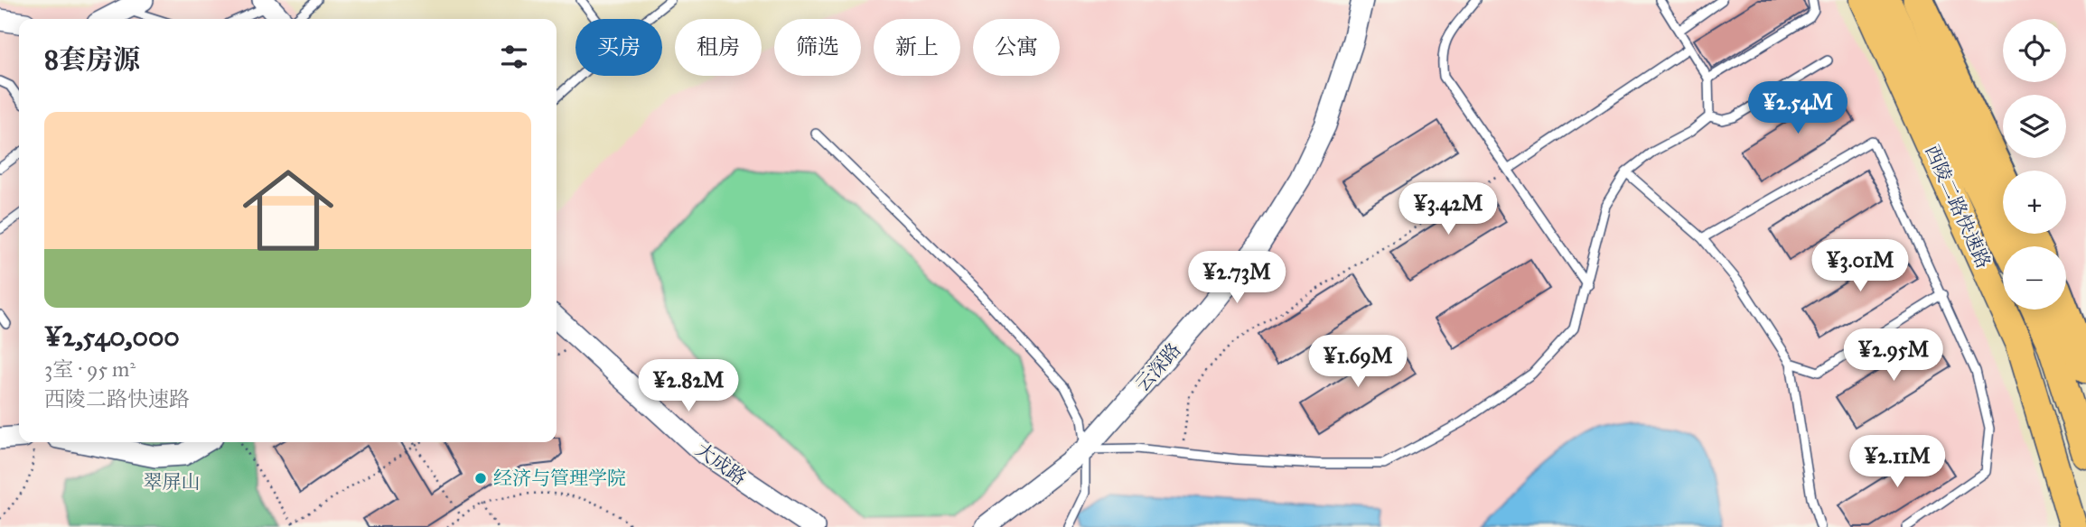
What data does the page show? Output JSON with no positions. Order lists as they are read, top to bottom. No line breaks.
{"streets":{"highway":["西陵二路快速路"],"street":["云深路","大成路"]},"parks":["翠屏山"],"places":["经济与管理学院"],"page":{"map_buttons":["+","−"],"chip":["买房","租房","筛选","新上","公寓"],"heading":"8套房源","price":["¥2.54M","¥3.42M","¥3.01M","¥2.73M","¥2.95M","¥1.69M","¥2.82M","¥2.11M"],"list":[{"name":"¥2,540,000","note":"3室 · 95 m² · 西陵二路快速路"}]}}
